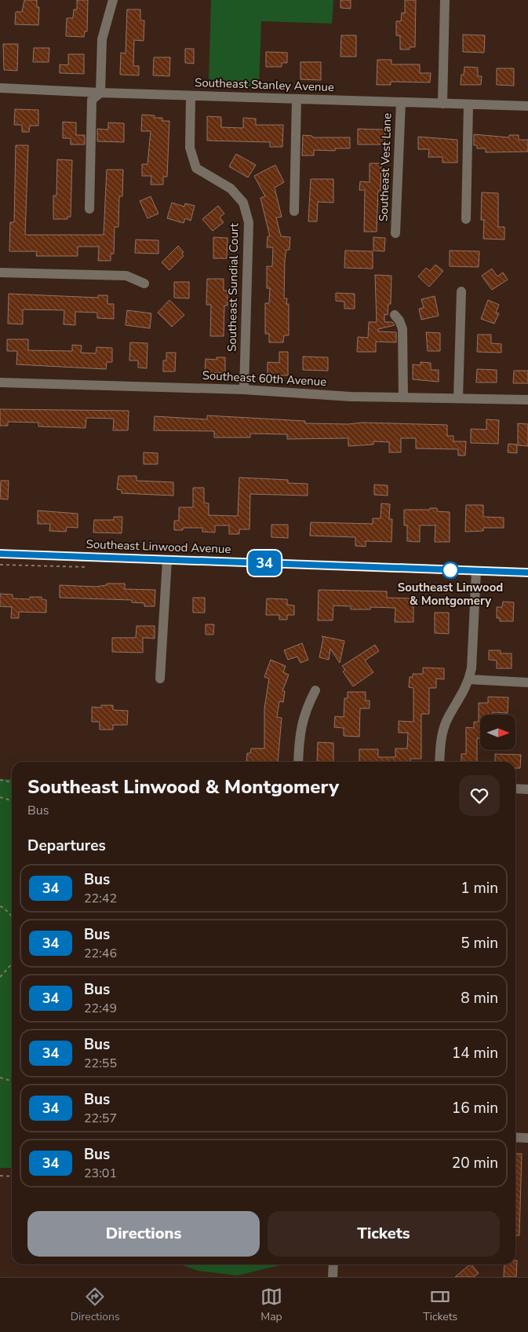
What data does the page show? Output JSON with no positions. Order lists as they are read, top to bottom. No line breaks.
{"streets":{"main road":["Southeast Linwood Avenue"],"street":["Southeast Stanley Avenue","Southeast Vest Lane","Southeast Sundial Court","Southeast 60th Avenue"]},"crossings":[["Southeast Stanley Avenue","Southeast Vest Lane"],["Southeast Stanley Avenue","Southeast Sundial Court"],["Southeast Sundial Court","Southeast 60th Avenue"]],"places":["Southeast Linwood & Montgomery"],"lines":["bus line 34"],"north":"right","page":{"on_map":"34","heading":[["Southeast Linwood & Montgomery","Bus"],"Departures"],"list":[{"mark":"34","name":"Bus","note":"22:42","value":"1 min"},{"mark":"34","name":"Bus","note":"22:46","value":"5 min"},{"mark":"34","name":"Bus","note":"22:49","value":"8 min"},{"mark":"34","name":"Bus","note":"22:55","value":"14 min"},{"mark":"34","name":"Bus","note":"22:57","value":"16 min"},{"mark":"34","name":"Bus","note":"23:01","value":"20 min"}],"buttons":["Directions","Tickets"],"tabs":["Directions","Map","Tickets"]}}
